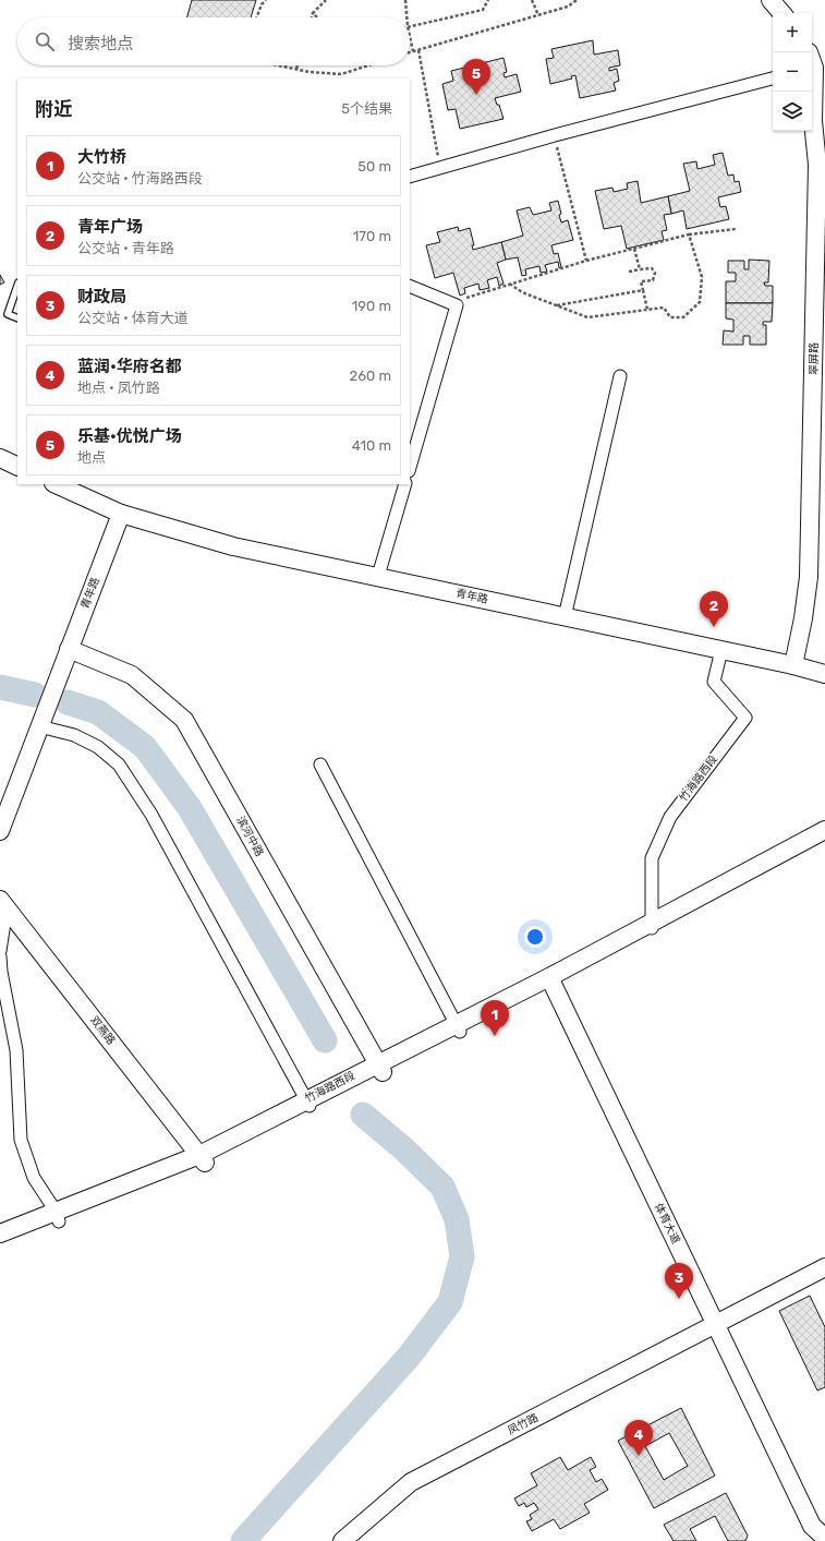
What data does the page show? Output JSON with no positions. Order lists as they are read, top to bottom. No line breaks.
{"streets":{"street":["翠屏路","青年路","竹海路西段","滨河中路","双燕路","体育大道","凤竹路"]},"crossings":[["翠屏路","青年路"],["青年路","竹海路西段"],["青年路","滨河中路"],["竹海路西段","滨河中路"],["竹海路西段","双燕路"],["竹海路西段","体育大道"],["体育大道","凤竹路"]],"page":{"map_buttons":["+","−"],"search":"搜索地点","pins":["5","2","1","3","4"],"heading":["附近","5个结果"],"list":[{"mark":"1","name":"大竹桥","note":"公交站 · 竹海路西段","value":"50 m"},{"mark":"2","name":"青年广场","note":"公交站 · 青年路","value":"170 m"},{"mark":"3","name":"财政局","note":"公交站 · 体育大道","value":"190 m"},{"mark":"4","name":"蓝润•华府名都","note":"地点 · 凤竹路","value":"260 m"},{"mark":"5","name":"乐基•优悦广场","note":"地点","value":"410 m"}]}}
